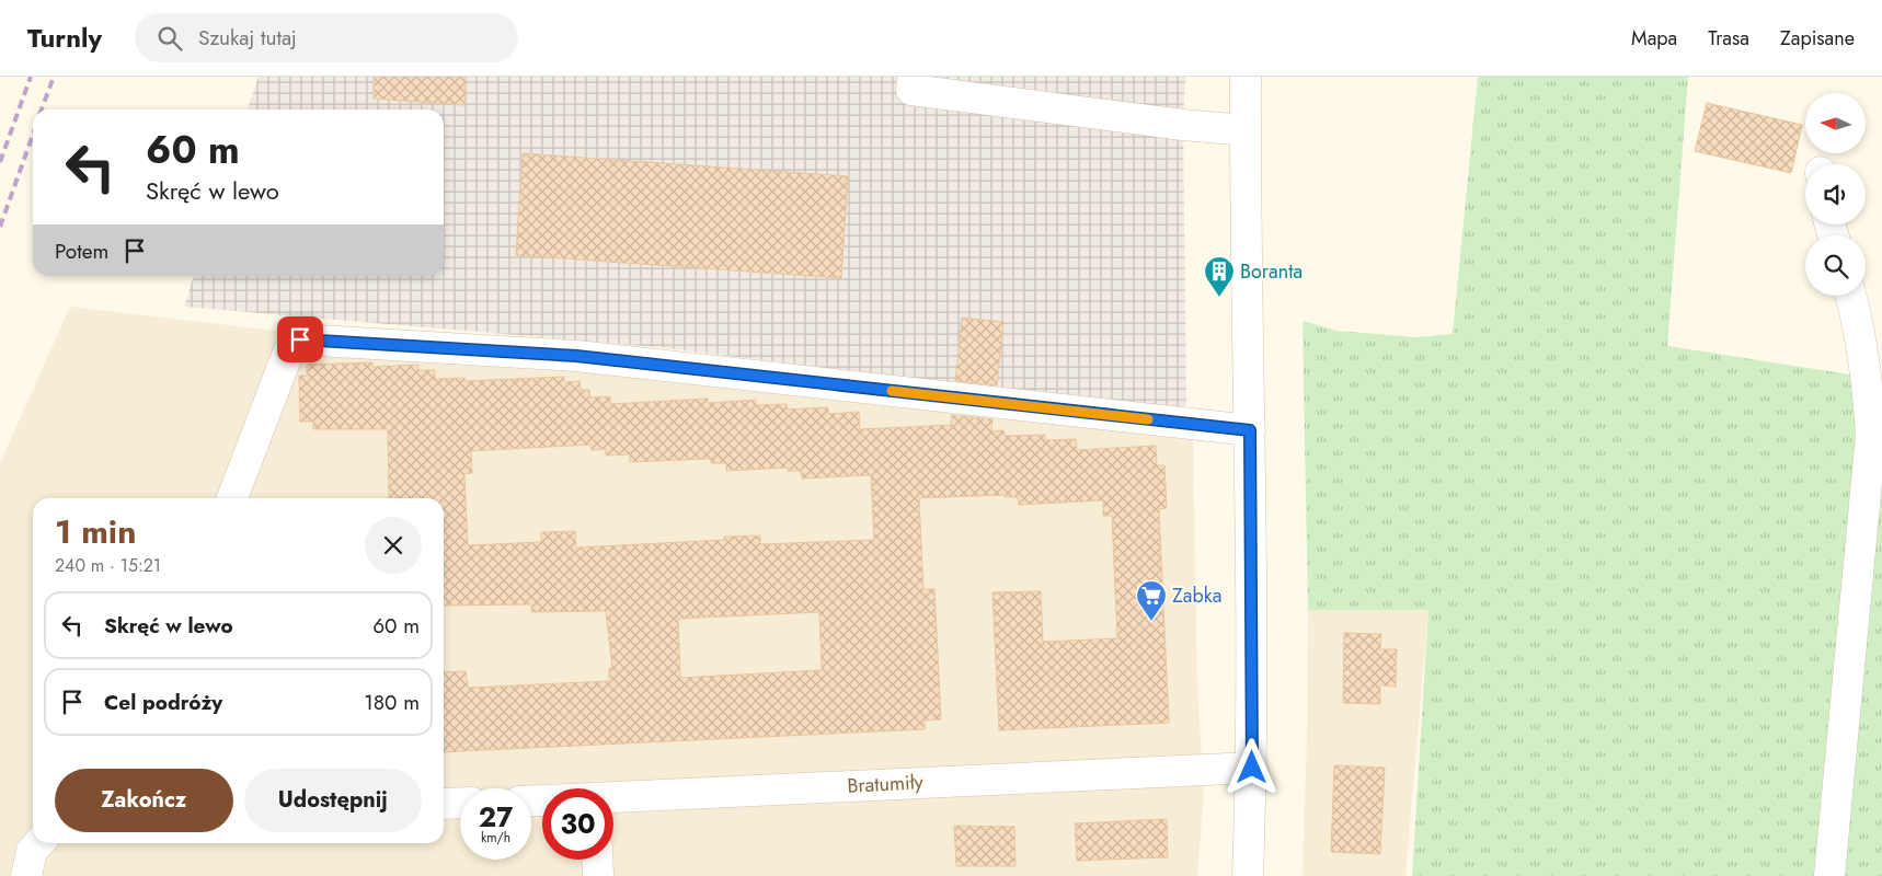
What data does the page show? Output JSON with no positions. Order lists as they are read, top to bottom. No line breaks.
{"streets":{"street":["Bratumiły"]},"places":{"building":["Boranta"],"supermarket":["Zabka"]},"north":"left","page":{"header":"Turnly","search":"Szukaj tutaj","nav":["Mapa","Trasa","Zapisane"],"turn":["60 m","Skręć w lewo"],"then":"Potem","heading":["1 min","240 m · 15:21"],"list":[{"name":"Skręć w lewo","value":"60 m"},{"name":"Cel podróży","value":"180 m"}],"buttons":["Zakończ","Udostępnij"],"speed":"27 km/h","limit":"30"}}
